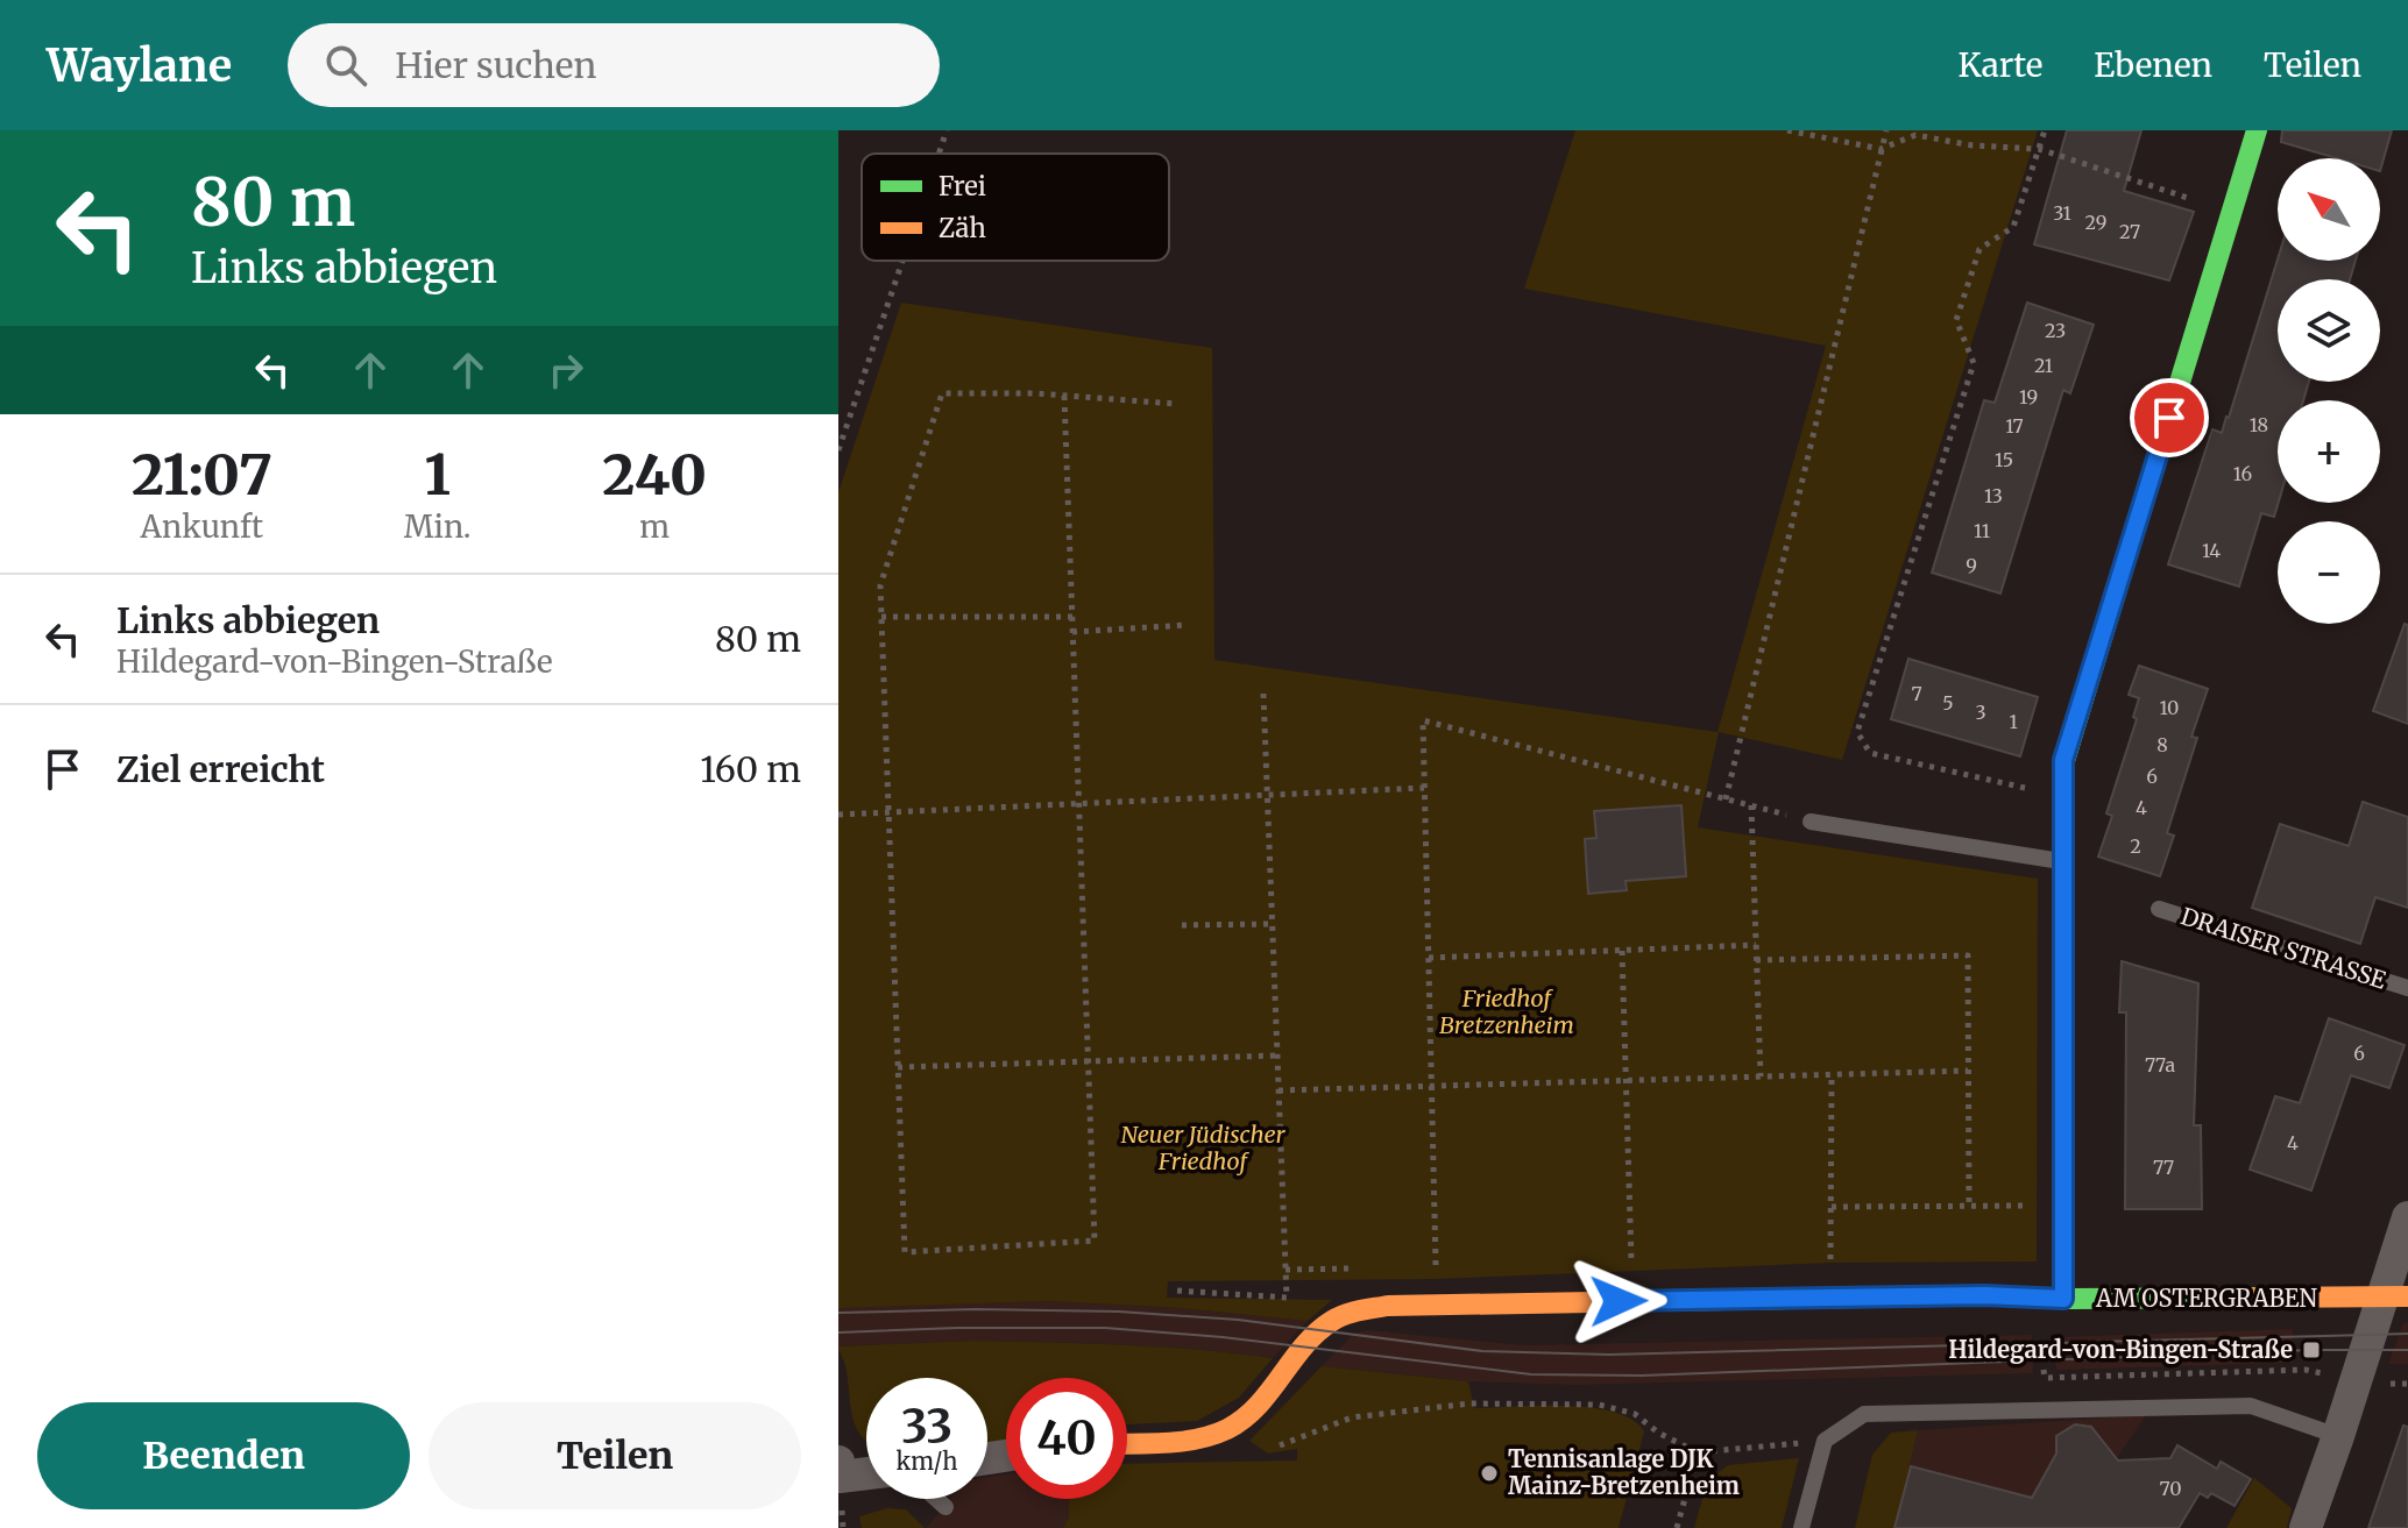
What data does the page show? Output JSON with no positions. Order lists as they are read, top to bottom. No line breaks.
{"streets":{"street":["AM OSTERGRABEN"],"lane":["DRAISER STRASSE"]},"parks":["Friedhof Bretzenheim","Neuer Jüdischer Friedhof"],"places":{"transit":["Hildegard-von-Bingen-Straße"],"other":["Tennisanlage DJK Mainz-Bretzenheim"]},"house_numbers":["31","29","27","23","21","19","18","17","15","16","13","11","14","9","7","5","10","3","1","8","6","4","2","6","77a","4","77","70"],"legend":["Frei","Zäh"],"north":"top left","page":{"header":"Waylane","search":"Hier suchen","nav":["Karte","Ebenen","Teilen"],"turn":["80 m","Links abbiegen"],"map_buttons":["+","−"],"eta":["21:07","Ankunft","1","Min.","240","m"],"list":[{"name":"Links abbiegen","note":"Hildegard-von-Bingen-Straße","value":"80 m"},{"name":"Ziel erreicht","value":"160 m"}],"speed":"33 km/h","limit":"40","buttons":["Beenden","Teilen"]}}
